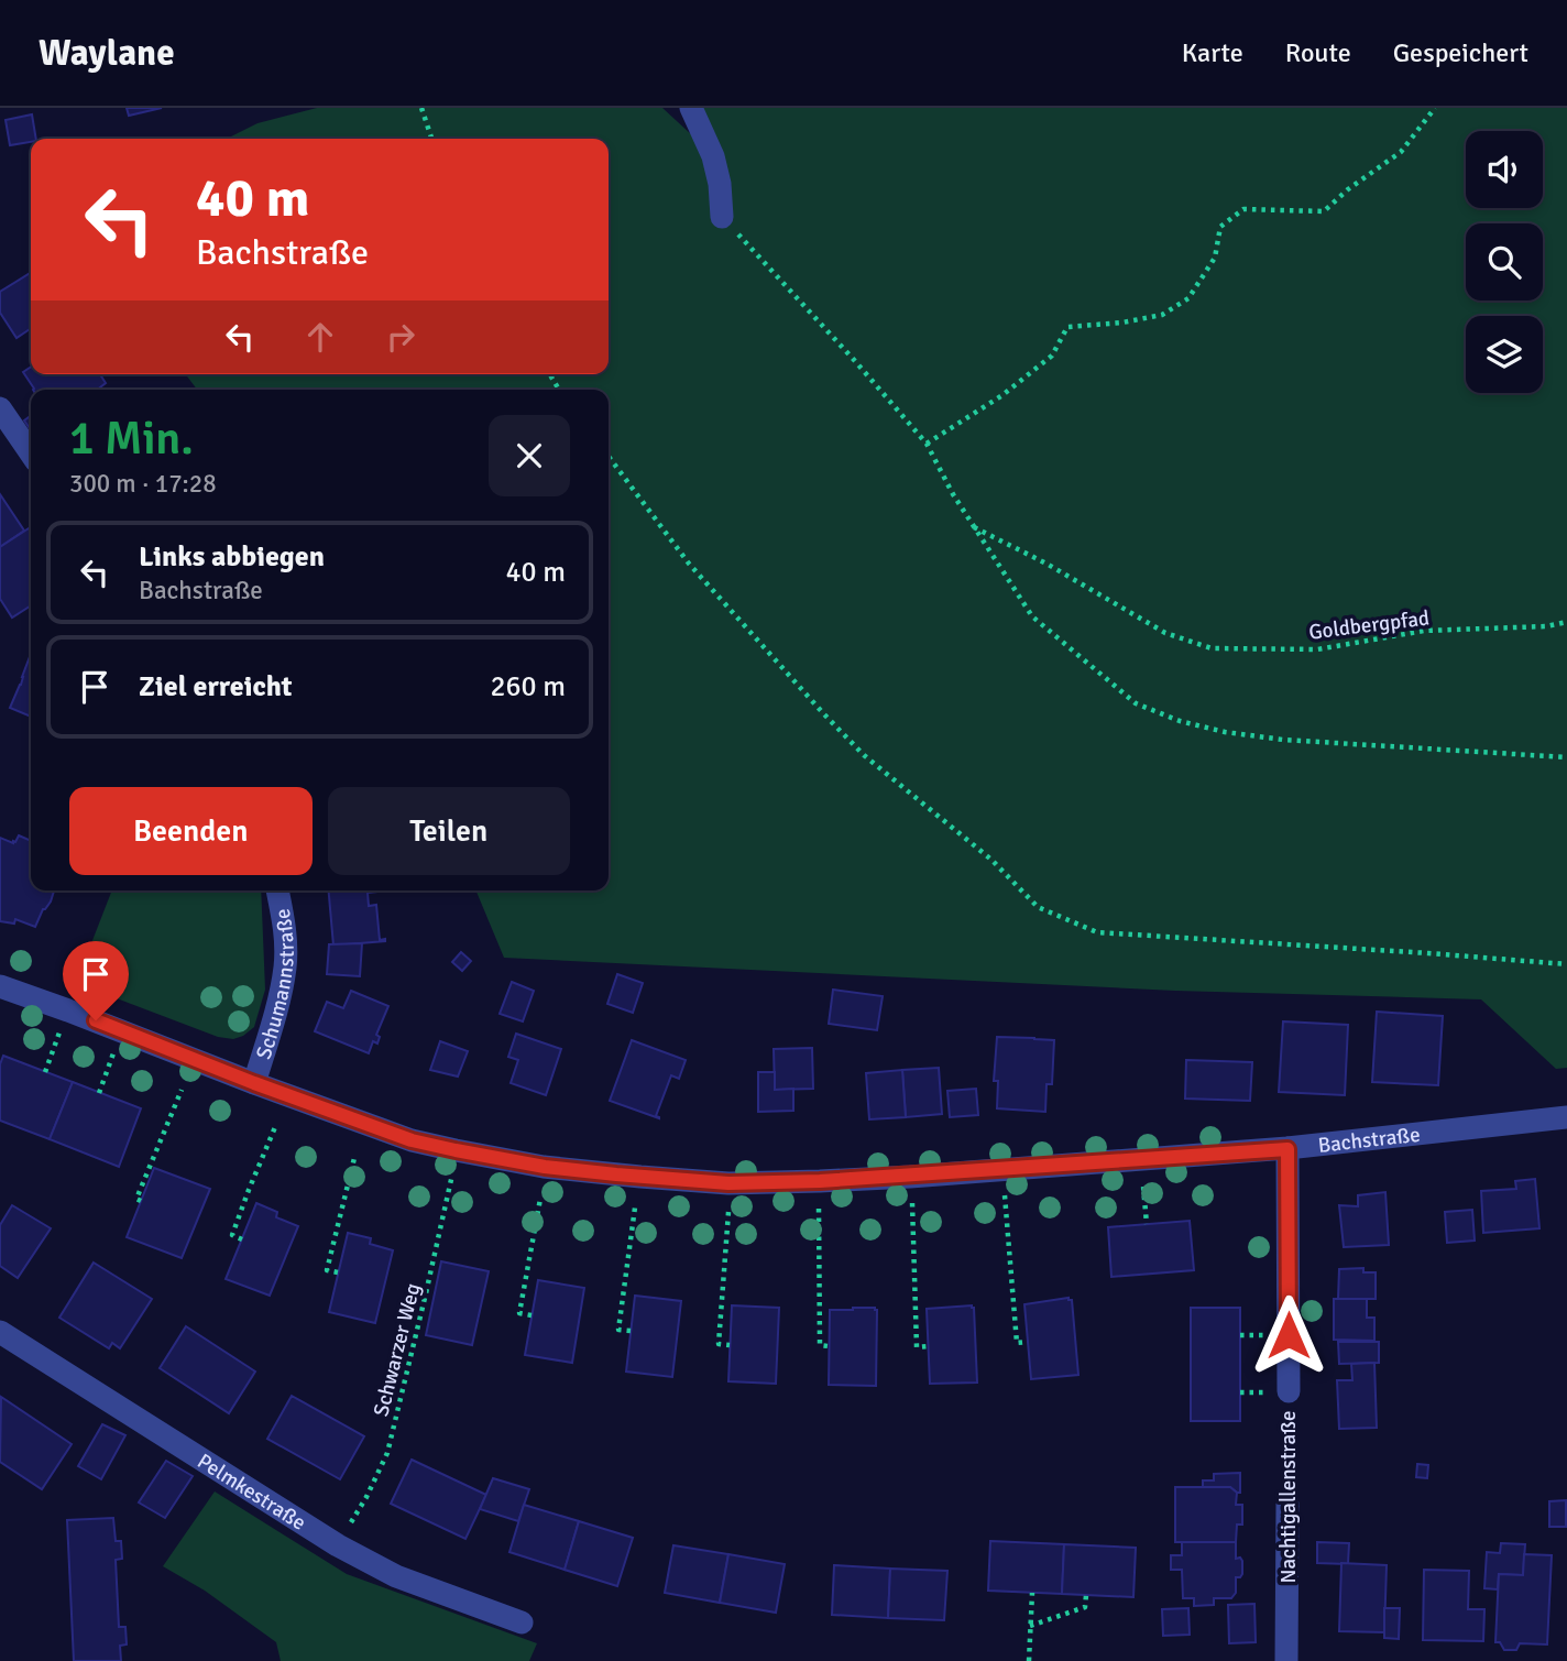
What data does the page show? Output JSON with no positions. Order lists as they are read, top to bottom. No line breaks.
{"streets":{"street":["Schumannstraße","Bachstraße","Pelmkestraße","Nachtigallenstraße"],"path":["Goldbergpfad","Schwarzer Weg"]},"crossings":[["Schumannstraße","Bachstraße"],["Bachstraße","Schwarzer Weg"],["Bachstraße","Nachtigallenstraße"],["Schwarzer Weg","Pelmkestraße"]],"page":{"header":"Waylane","nav":["Karte","Route","Gespeichert"],"turn":["40 m","Bachstraße"],"heading":["1 Min.","300 m · 17:28"],"list":[{"name":"Links abbiegen","note":"Bachstraße","value":"40 m"},{"name":"Ziel erreicht","value":"260 m"}],"buttons":["Beenden","Teilen"]}}
